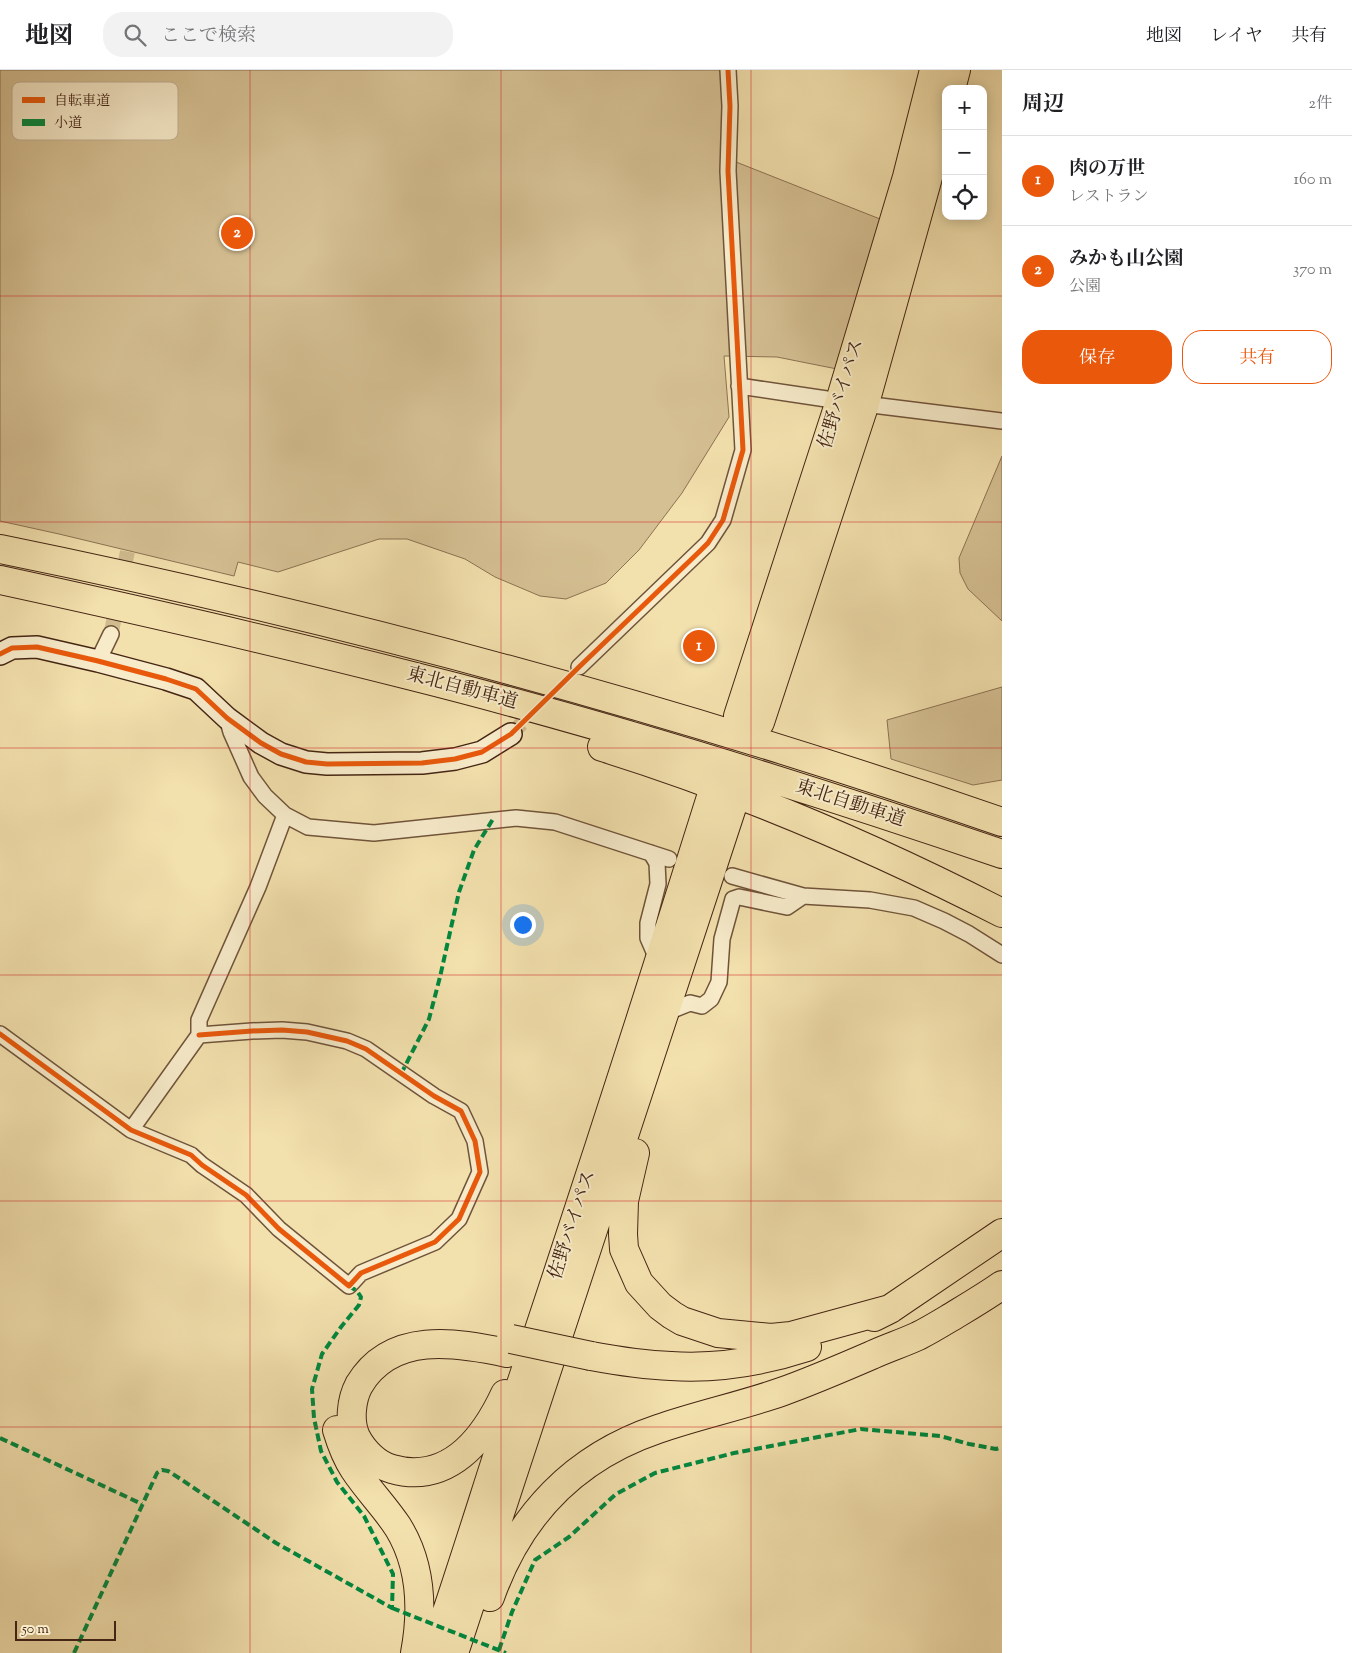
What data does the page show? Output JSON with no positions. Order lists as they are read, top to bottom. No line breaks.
{"streets":{"highway":["佐野バイパス","東北自動車道"]},"legend":["自転車道","小道"],"scale_bar":"50 m","page":{"header":"地図","search":"ここで検索","nav":["地図","レイヤ","共有"],"heading":["周辺","2件"],"map_buttons":["+","−"],"list":[{"mark":"1","name":"肉の万世","note":"レストラン","value":"160 m"},{"mark":"2","name":"みかも山公園","note":"公園","value":"370 m"}],"pins":["2","1"],"buttons":["保存","共有"],"scale":"50 m"}}
